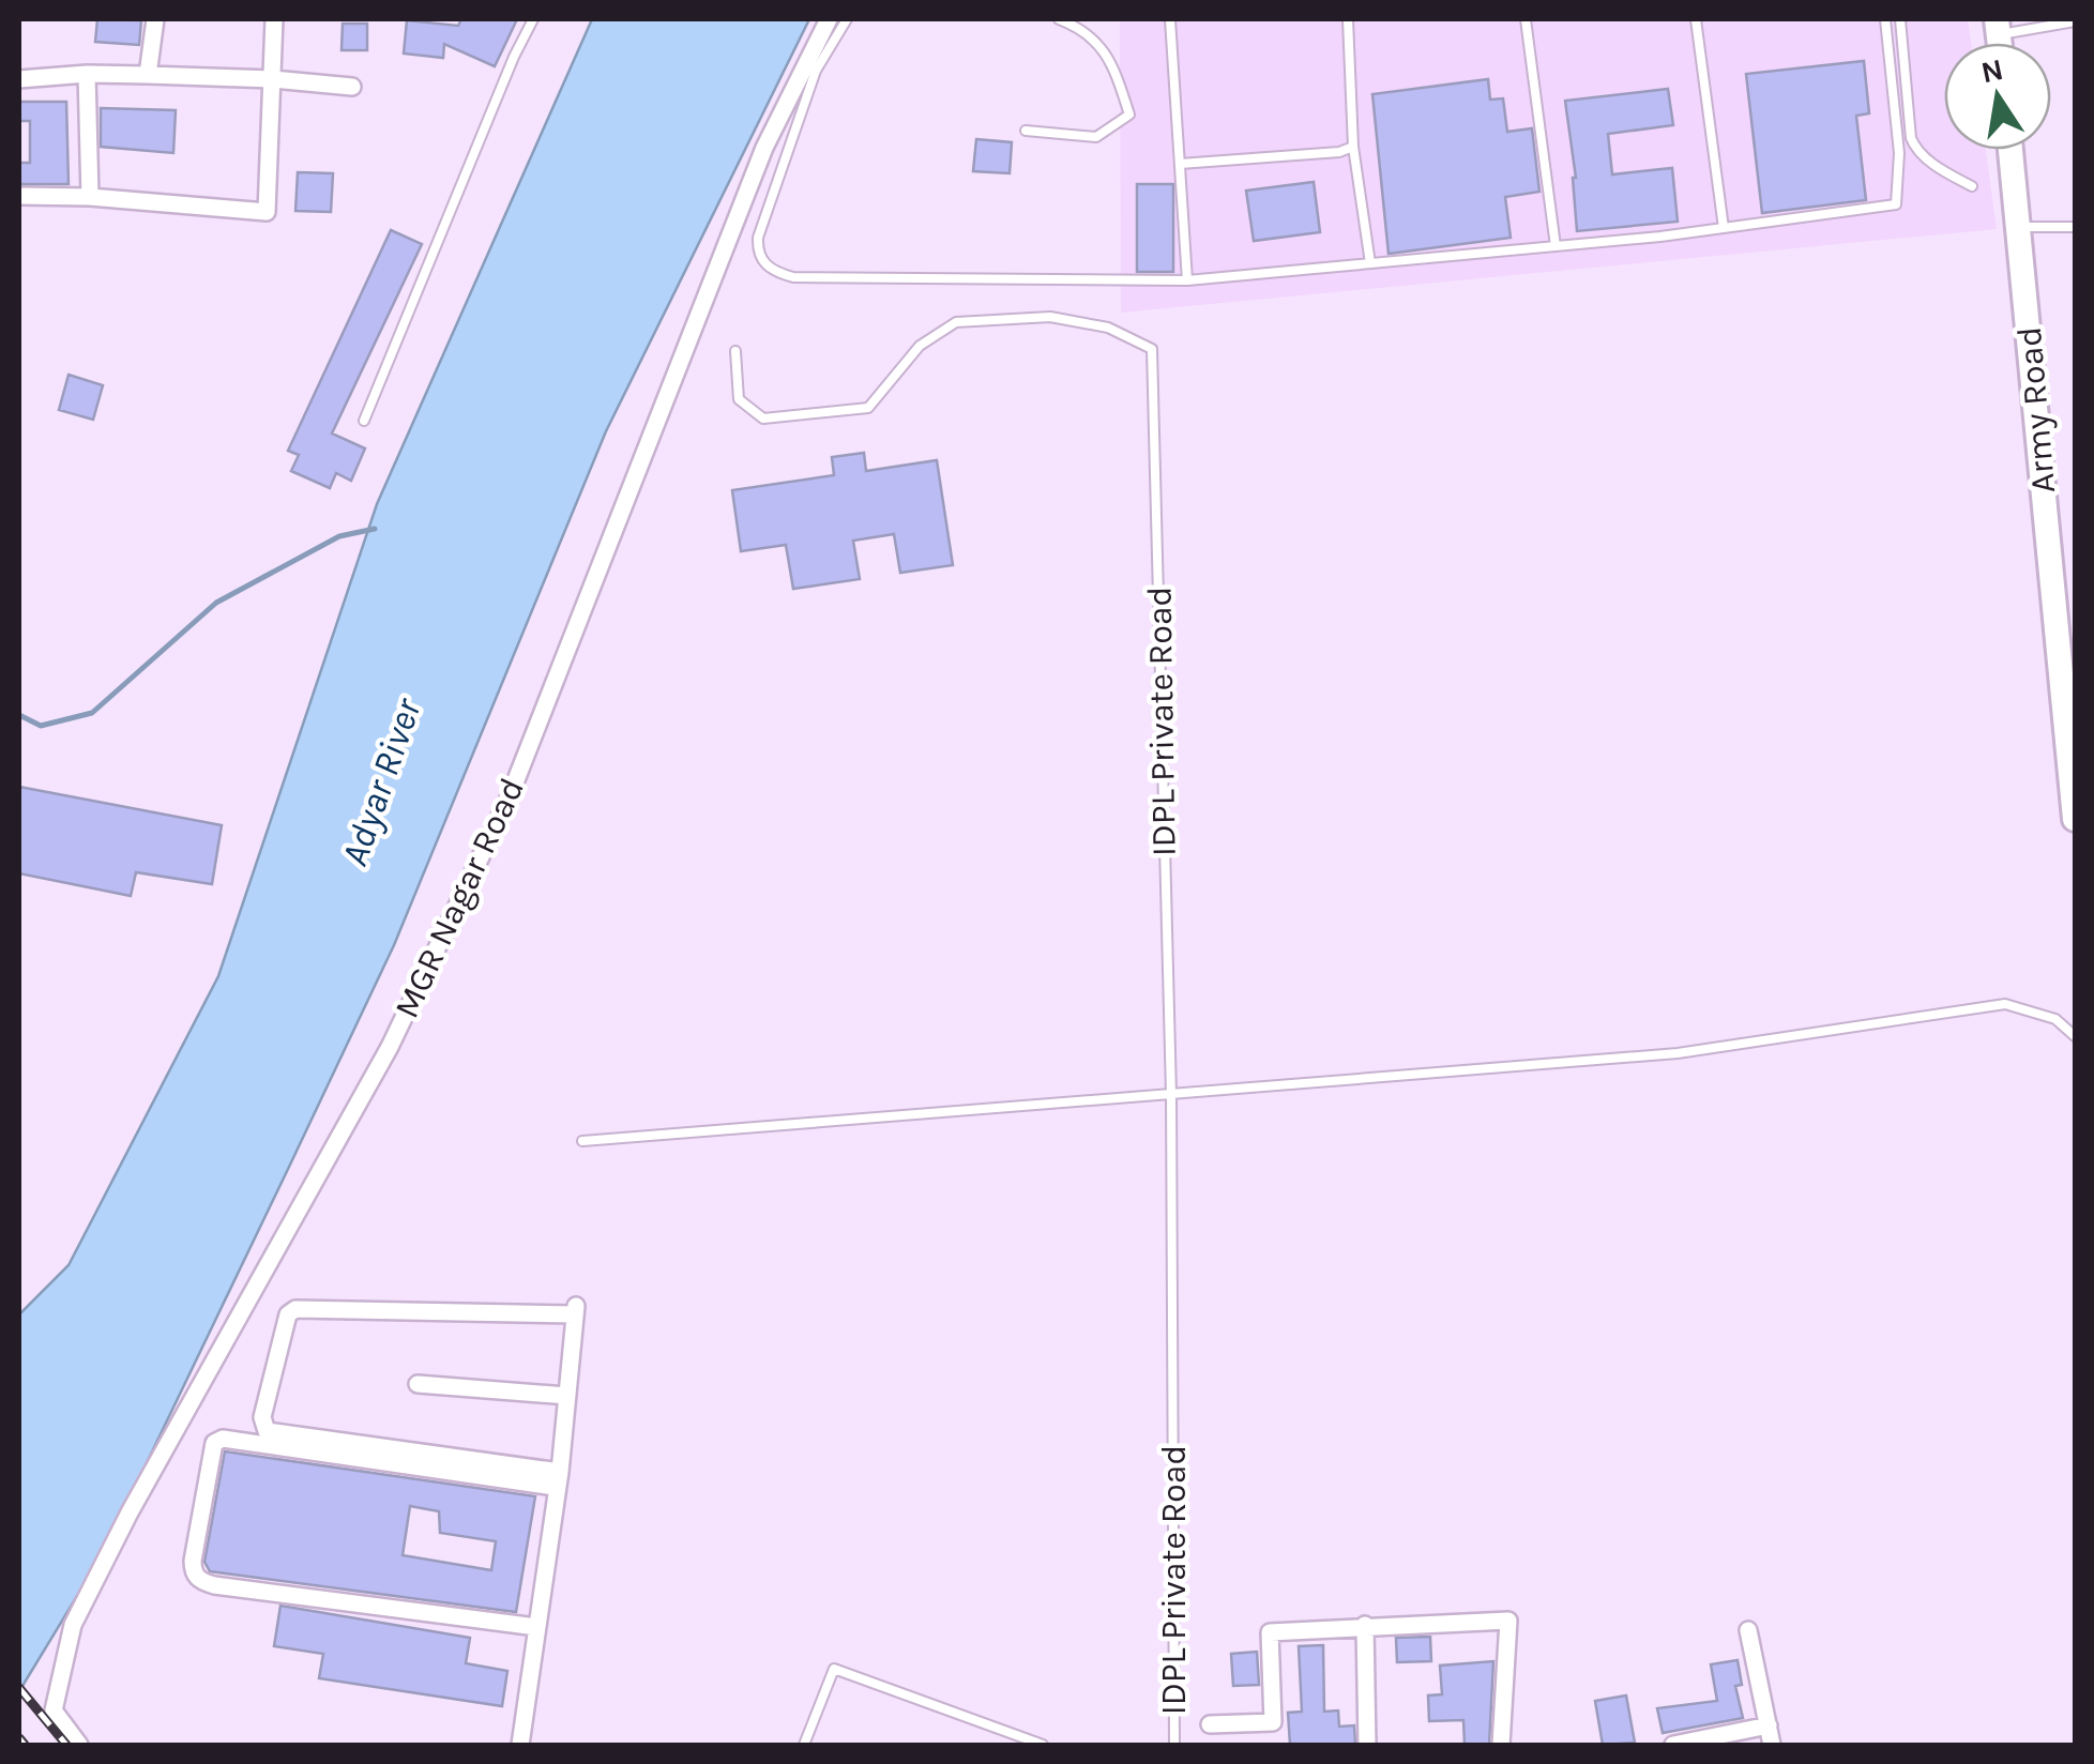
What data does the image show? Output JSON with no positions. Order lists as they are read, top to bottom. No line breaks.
{"streets":{"street":["Army Road","MGR Nagar Road"],"lane":["IDPL Private Road"]},"water":["Adyar River"],"north":"top"}
